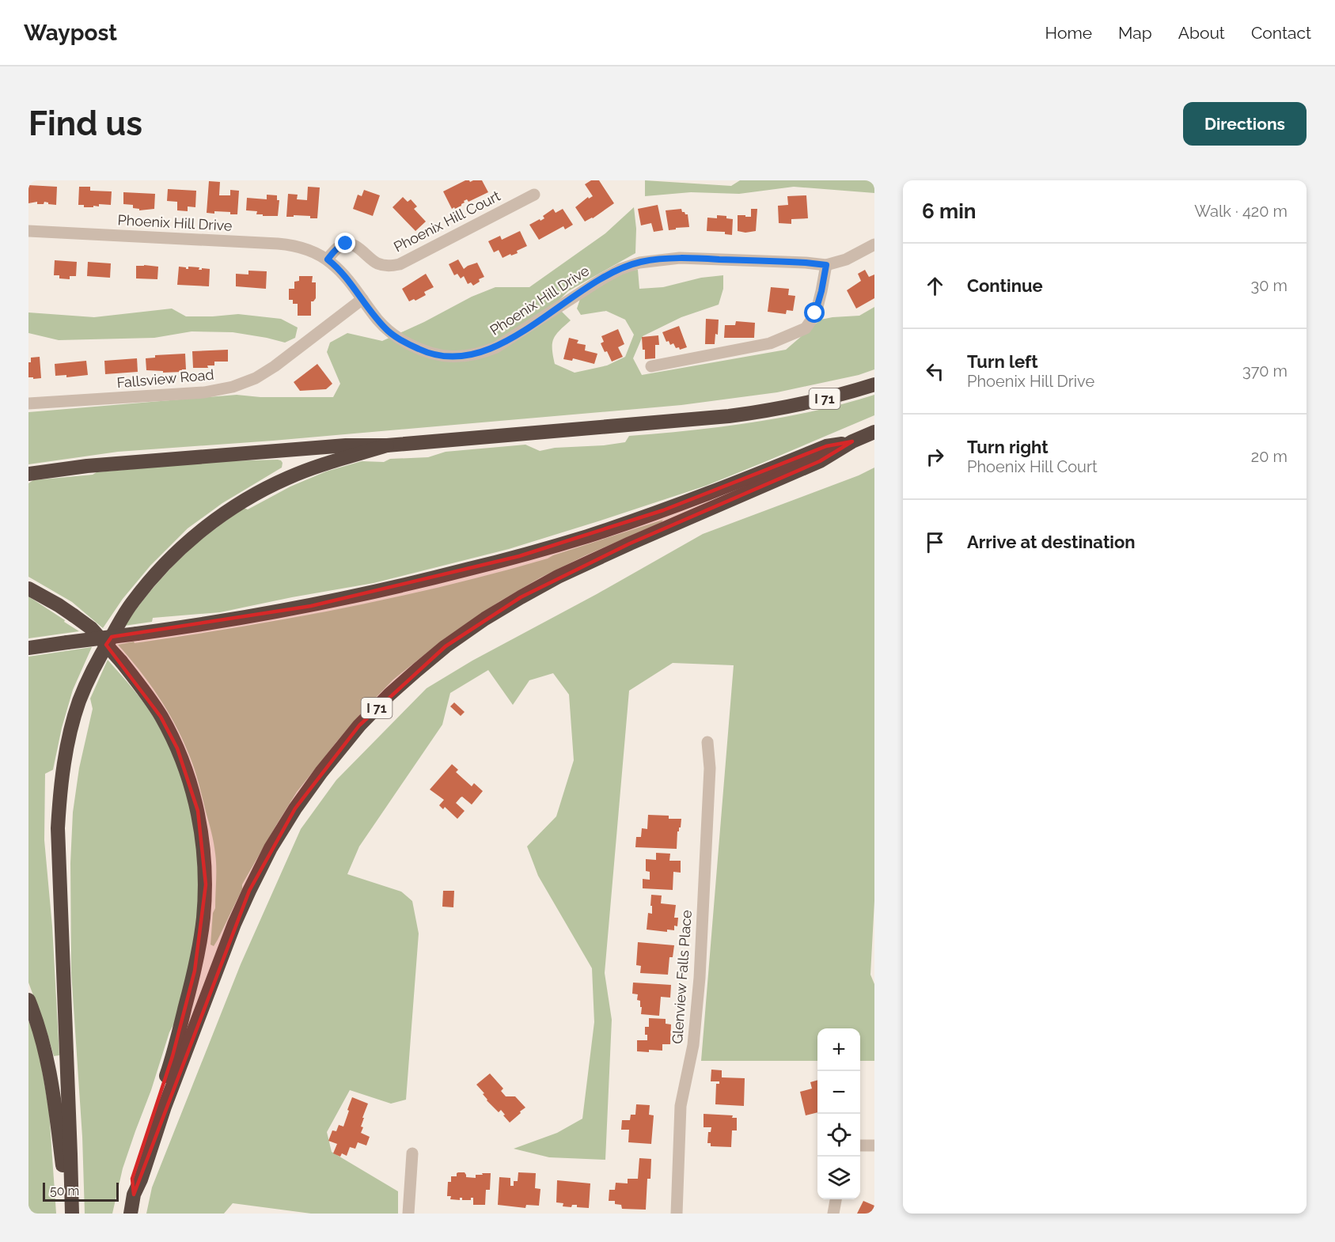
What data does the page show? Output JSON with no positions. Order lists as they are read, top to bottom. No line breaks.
{"streets":{"highway":["I 71"],"street":["Phoenix Hill Court","Phoenix Hill Drive","Fallsview Road","Glenview Falls Place"]},"crossings":[["Phoenix Hill Court","Phoenix Hill Drive"],["Phoenix Hill Drive","Fallsview Road"]],"scale_bar":"50 m","page":{"header":"Waypost","nav":["Home","Map","About","Contact"],"buttons":"Directions","title":"Find us","heading":["6 min","Walk · 420 m"],"list":[["Continue","30 m"],["Turn left","Phoenix Hill Drive","370 m"],["Turn right","Phoenix Hill Court","20 m"],"Arrive at destination"],"map_buttons":["+","−"],"scale":"50 m"}}
